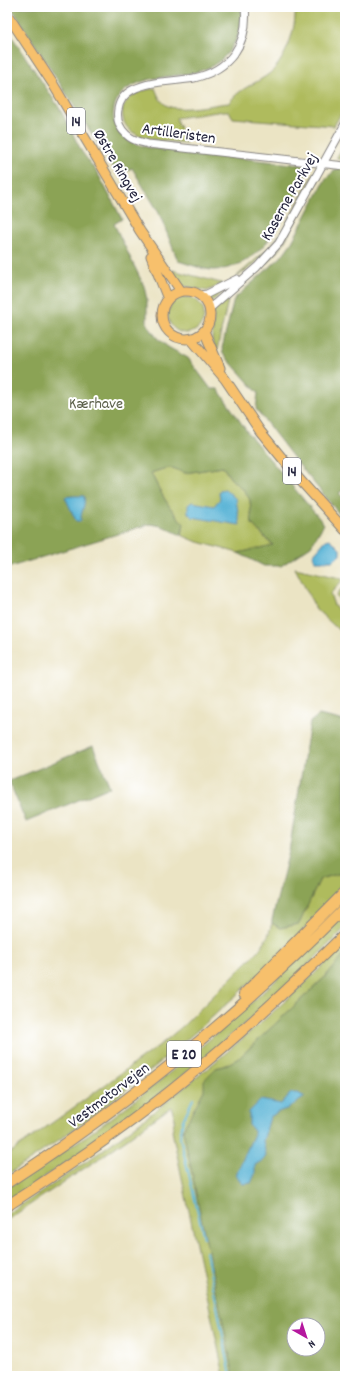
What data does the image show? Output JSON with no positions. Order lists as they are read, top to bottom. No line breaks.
{"streets":{"highway":["E 20","Vestmotorvejen"],"main road":["14","Østre Ringvej"],"street":["Artilleristen","Kaserne Parkvej"]},"crossings":[["14","Østre Ringvej"],["14","Kaserne Parkvej"],["Artilleristen","Kaserne Parkvej"],["Østre Ringvej","Kaserne Parkvej"],["E 20","Vestmotorvejen"]],"parks":["Kærhave"],"north":"bottom right"}
